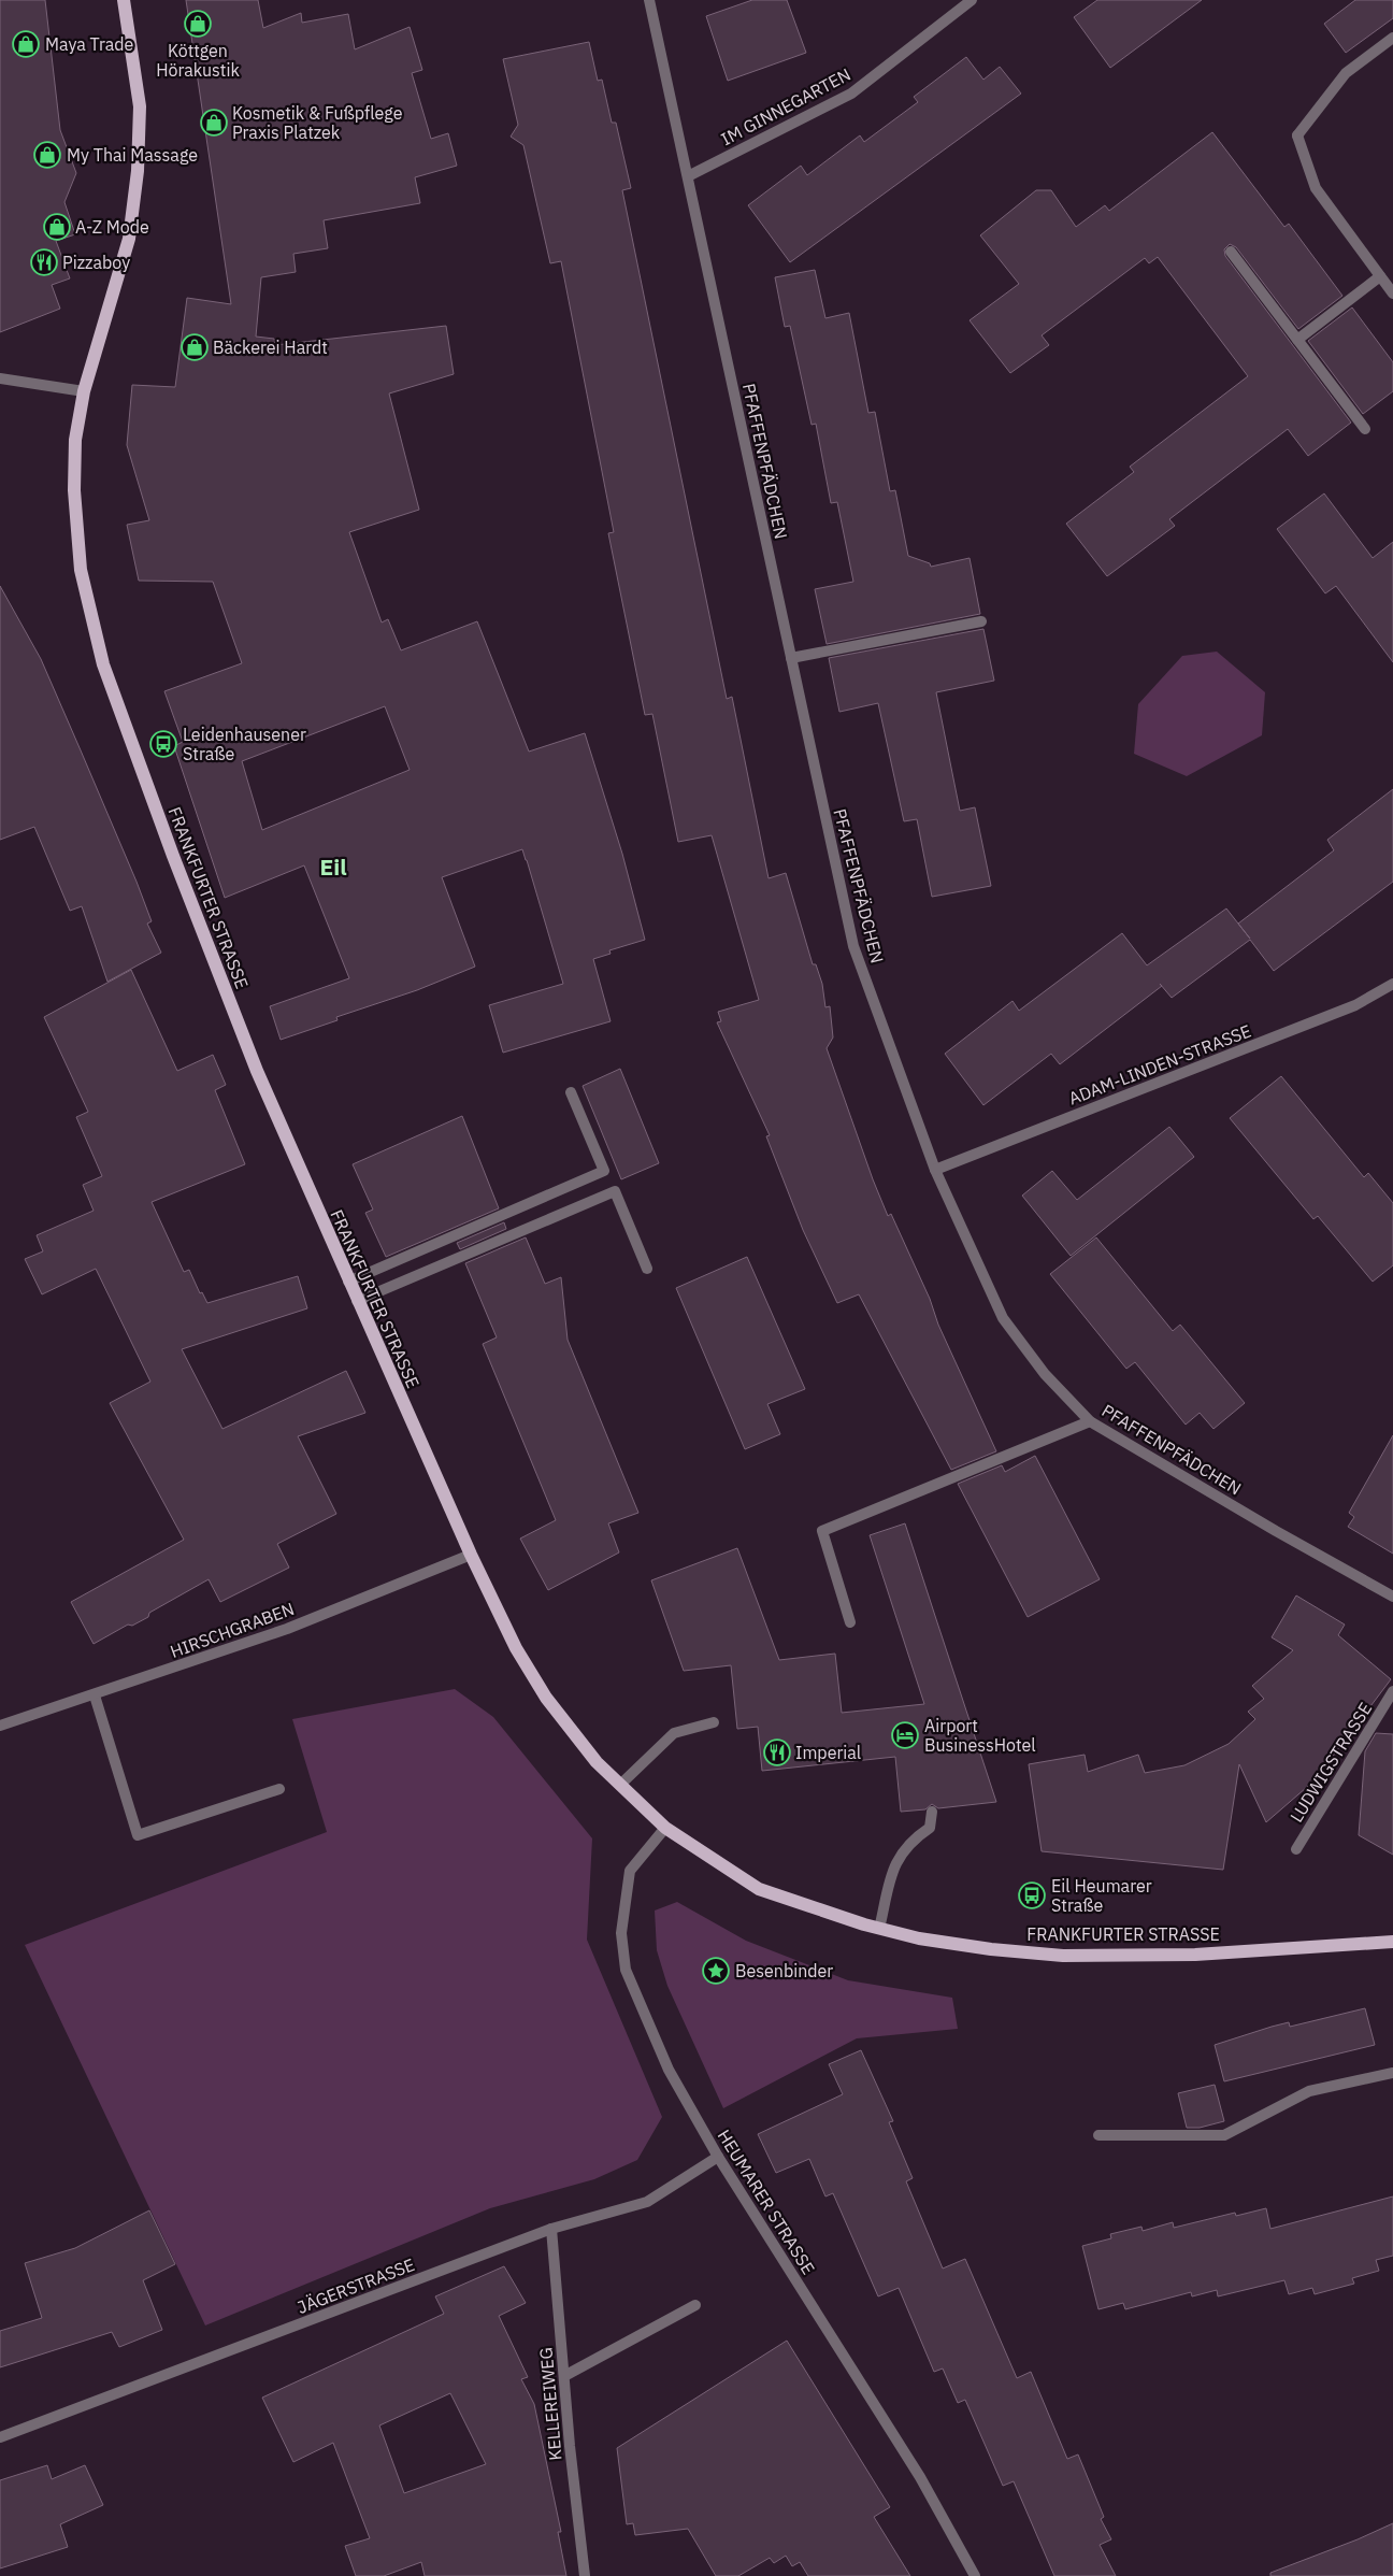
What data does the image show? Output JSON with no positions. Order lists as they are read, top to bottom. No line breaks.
{"streets":{"main road":["FRANKFURTER STRASSE"],"street":["IM GINNEGARTEN","PFAFFENPFÄDCHEN","ADAM-LINDEN-STRASSE","HIRSCHGRABEN","LUDWIGSTRASSE","HEUMARER STRASSE","JÄGERSTRASSE","KELLEREIWEG"]},"crossings":[["IM GINNEGARTEN","PFAFFENPFÄDCHEN"],["PFAFFENPFÄDCHEN","ADAM-LINDEN-STRASSE"],["FRANKFURTER STRASSE","HIRSCHGRABEN"],["FRANKFURTER STRASSE","HEUMARER STRASSE"],["HEUMARER STRASSE","JÄGERSTRASSE"],["JÄGERSTRASSE","KELLEREIWEG"]],"districts":["Eil"],"places":{"shop":["Köttgen Hörakustik","Maya Trade","Kosmetik & Fußpflege Praxis Platzek","My Thai Massage","A-Z Mode","Bäckerei Hardt"],"restaurant":["Pizzaboy","Imperial"],"bus stop":["Leidenhausener Straße","Eil Heumarer Straße"],"hotel":["Airport BusinessHotel"],"place":["Besenbinder"]}}
